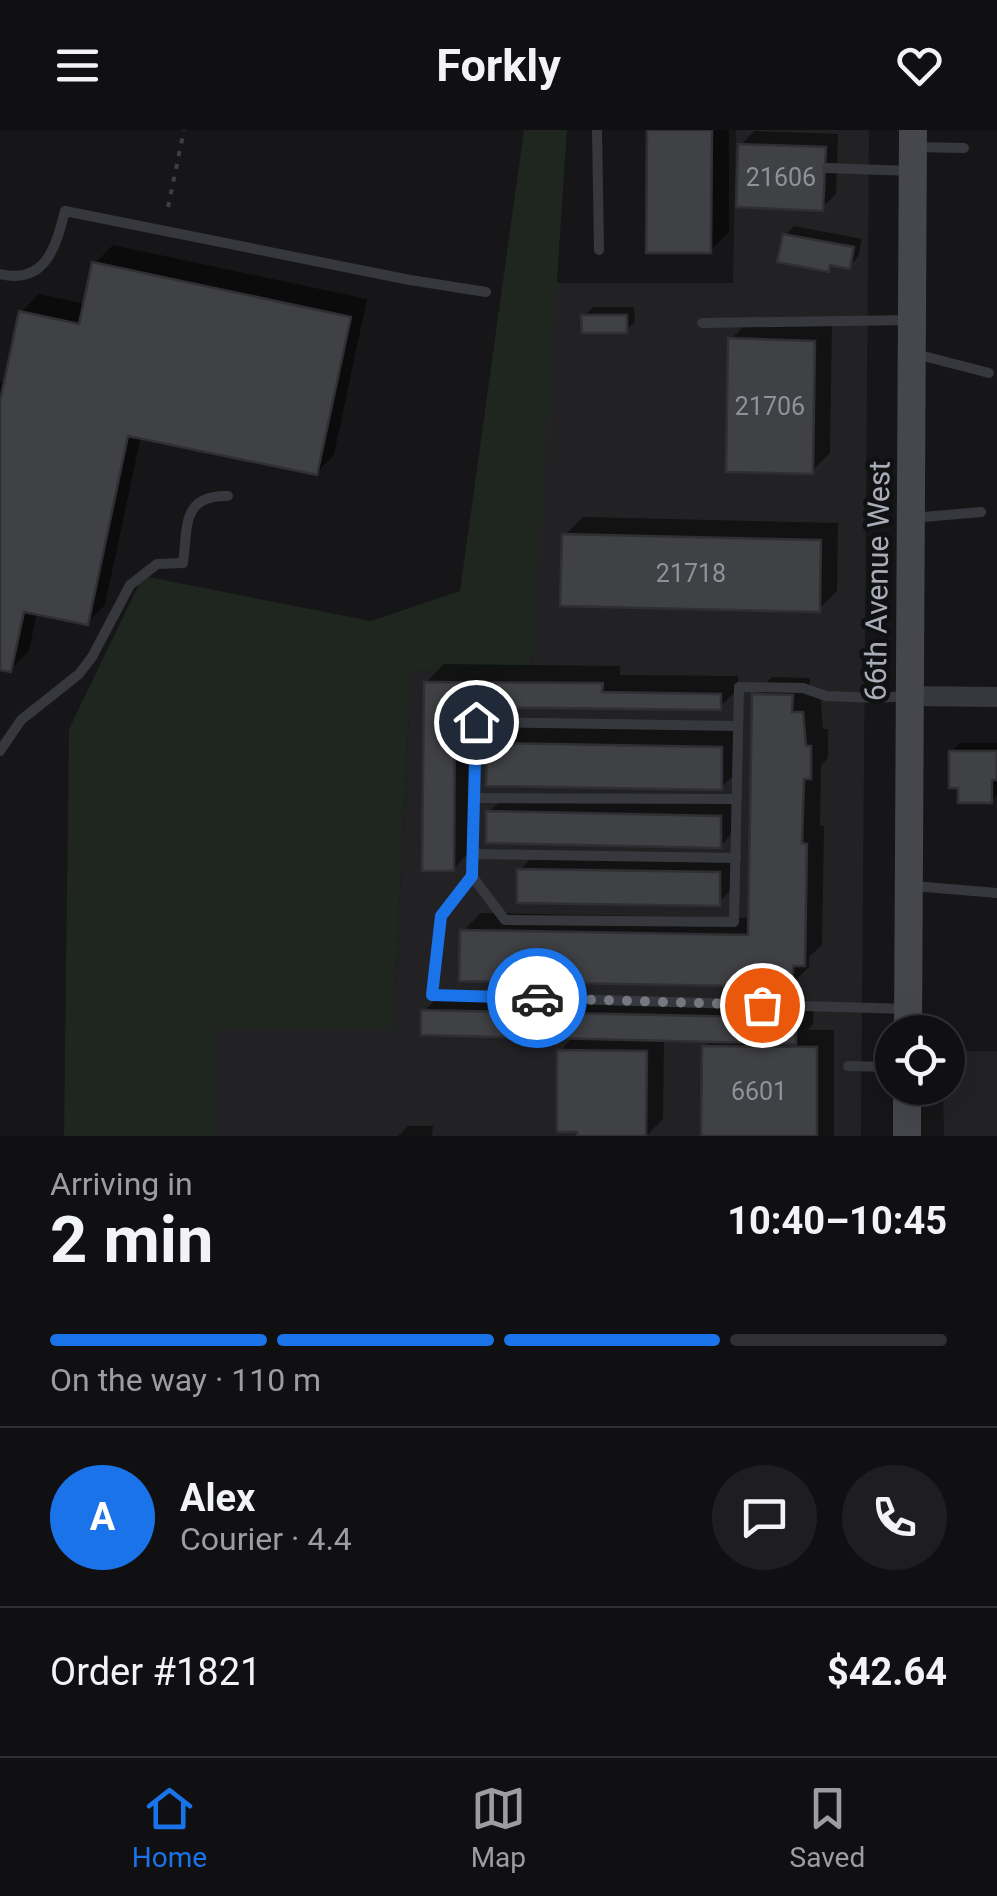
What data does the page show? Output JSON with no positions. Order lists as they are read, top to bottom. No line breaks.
{"streets":{"main road":["66th Avenue West"]},"house_numbers":["21606","21706","21718","6601"],"page":{"header":"Forkly","heading":["2 min","Arriving in","10:40–10:45"],"panel":["Alex","Courier · 4.4","Order #1821","$42.64"],"bar":"On the way · 110 m","round":"A","tabs":["Home","Map","Saved"]}}
